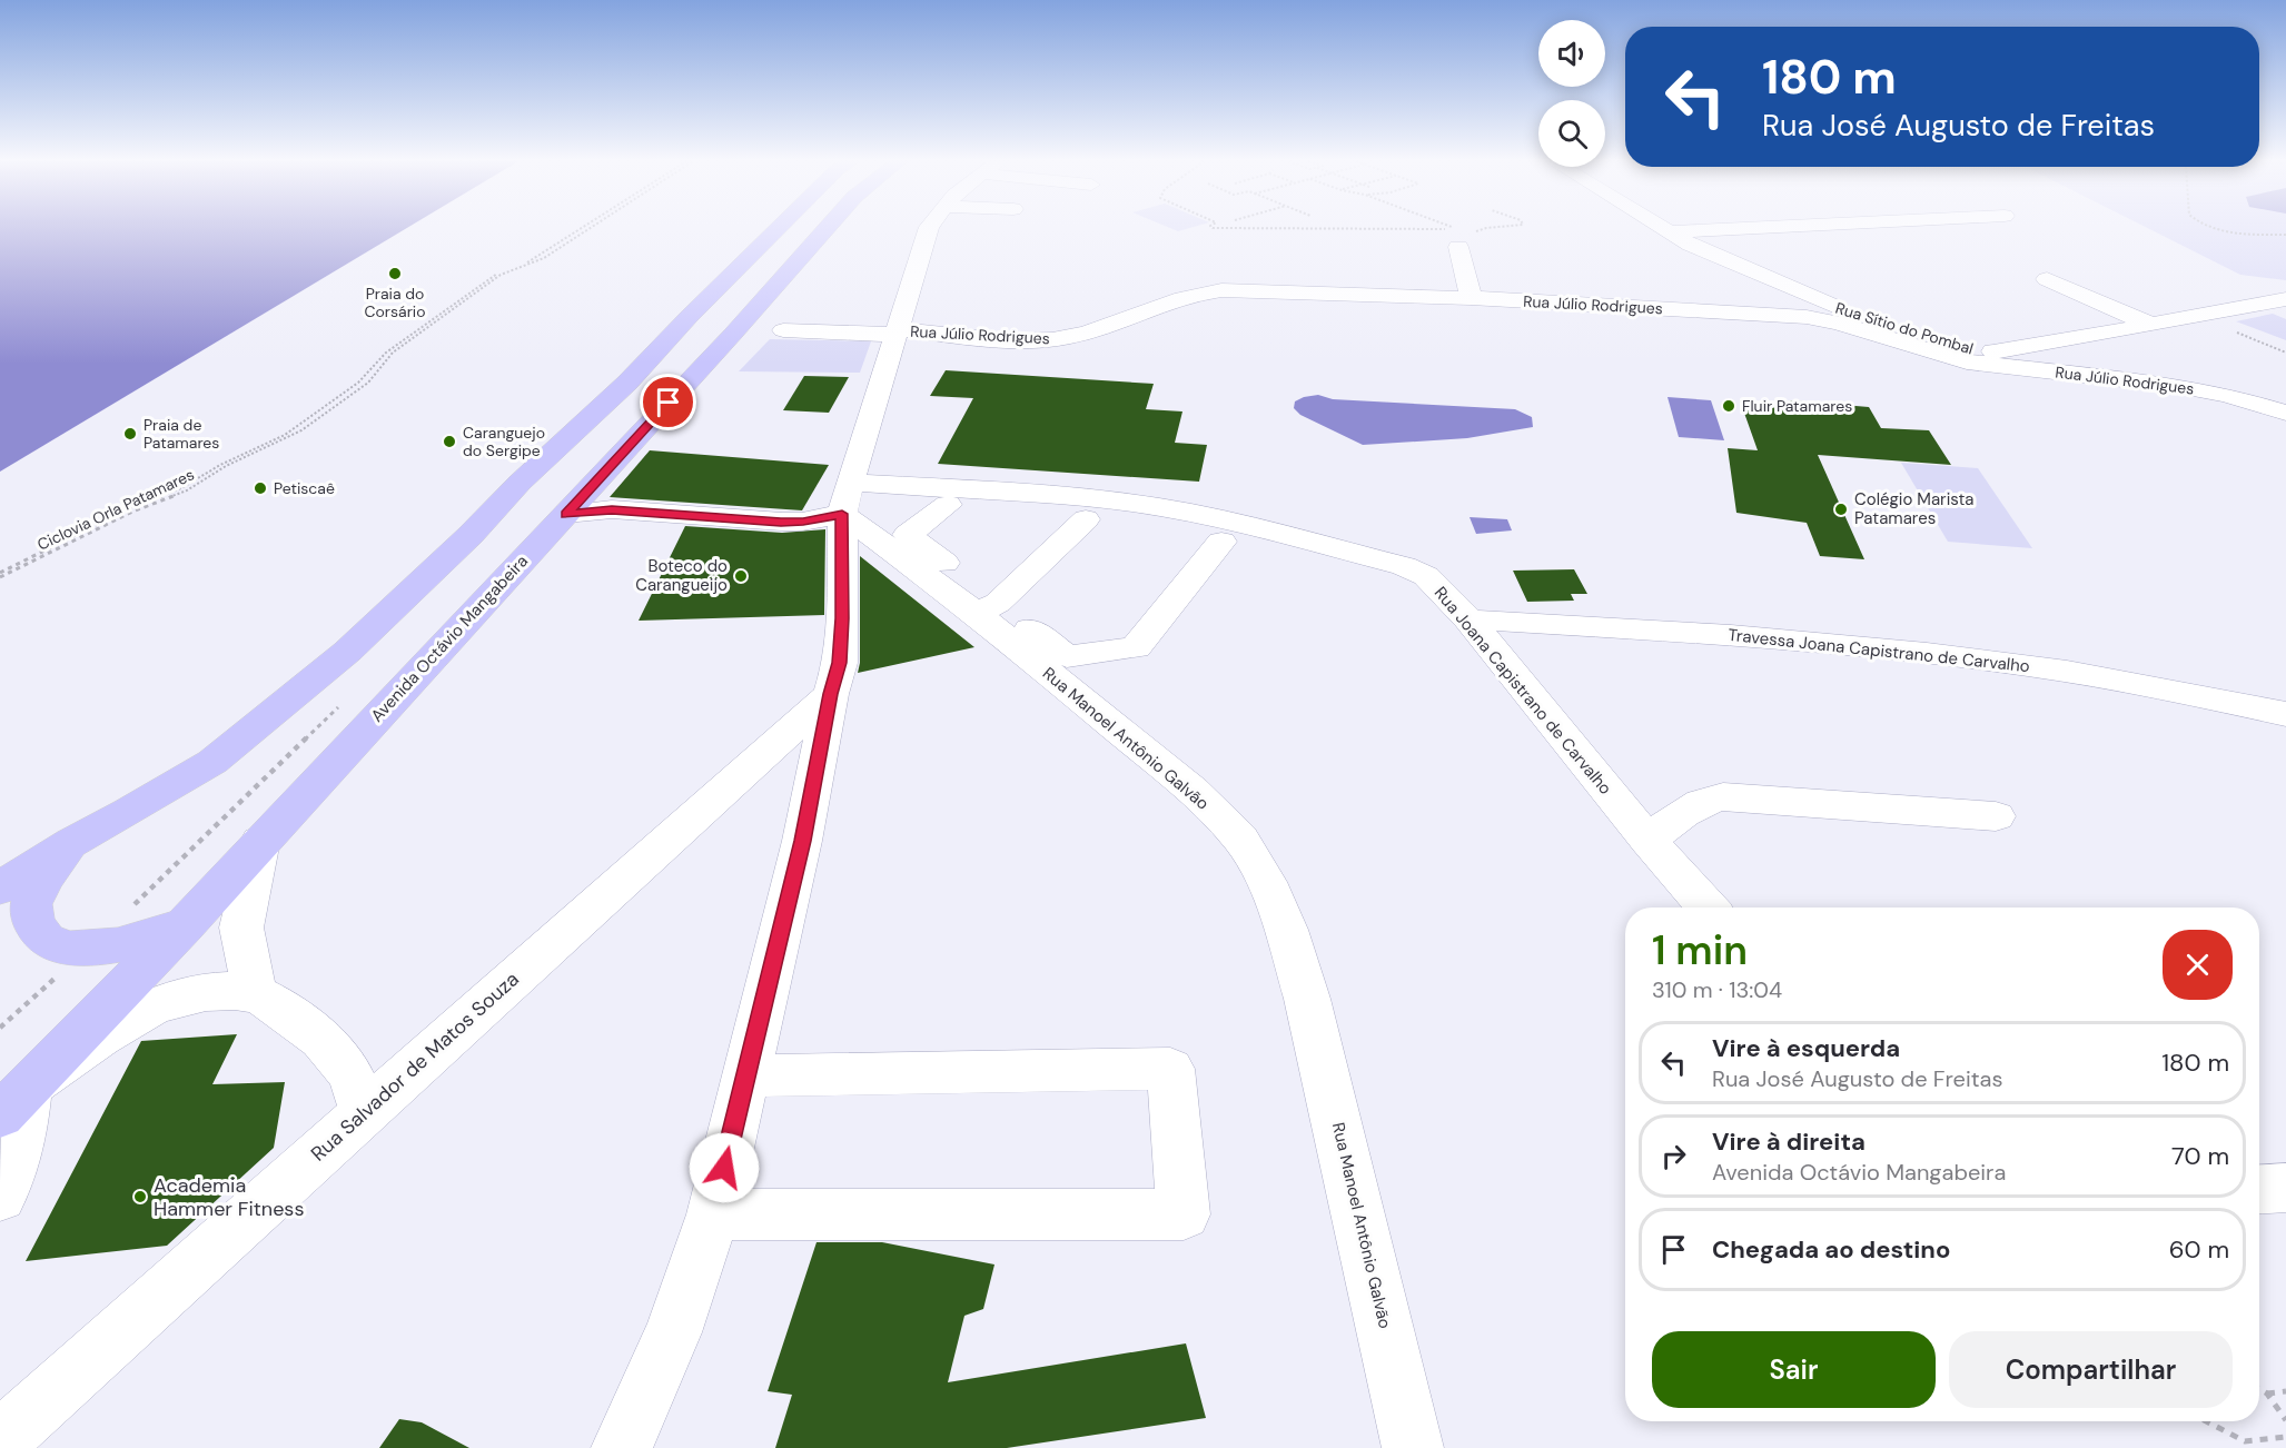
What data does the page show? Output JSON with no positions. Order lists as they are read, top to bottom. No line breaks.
{"streets":{"main road":["Avenida Octávio Mangabeira"],"street":["Rua Júlio Rodrigues","Rua Sítio do Pombal","Travessa Joana Capistrano de Carvalho","Rua Joana Capistrano de Carvalho","Rua Manoel Antônio Galvão","Rua Salvador de Matos Souza"],"path":["Ciclovia Orla Patamares"]},"crossings":[["Avenida Octávio Mangabeira","Rua Joana Capistrano de Carvalho"],["Travessa Joana Capistrano de Carvalho","Rua Joana Capistrano de Carvalho"],["Rua Joana Capistrano de Carvalho","Rua Manoel Antônio Galvão"]],"places":["Praia do Corsário","Fluir Patamares","Praia de Patamares","Caranguejo do Sergipe","Petiscaê","Colégio Marista Patamares","Boteco do Carangueijo","Academia Hammer Fitness"],"page":{"turn":["180 m","Rua José Augusto de Freitas"],"heading":["1 min","310 m · 13:04"],"list":[{"name":"Vire à esquerda","note":"Rua José Augusto de Freitas","value":"180 m"},{"name":"Vire à direita","note":"Avenida Octávio Mangabeira","value":"70 m"},{"name":"Chegada ao destino","value":"60 m"}],"buttons":["Sair","Compartilhar"]}}
